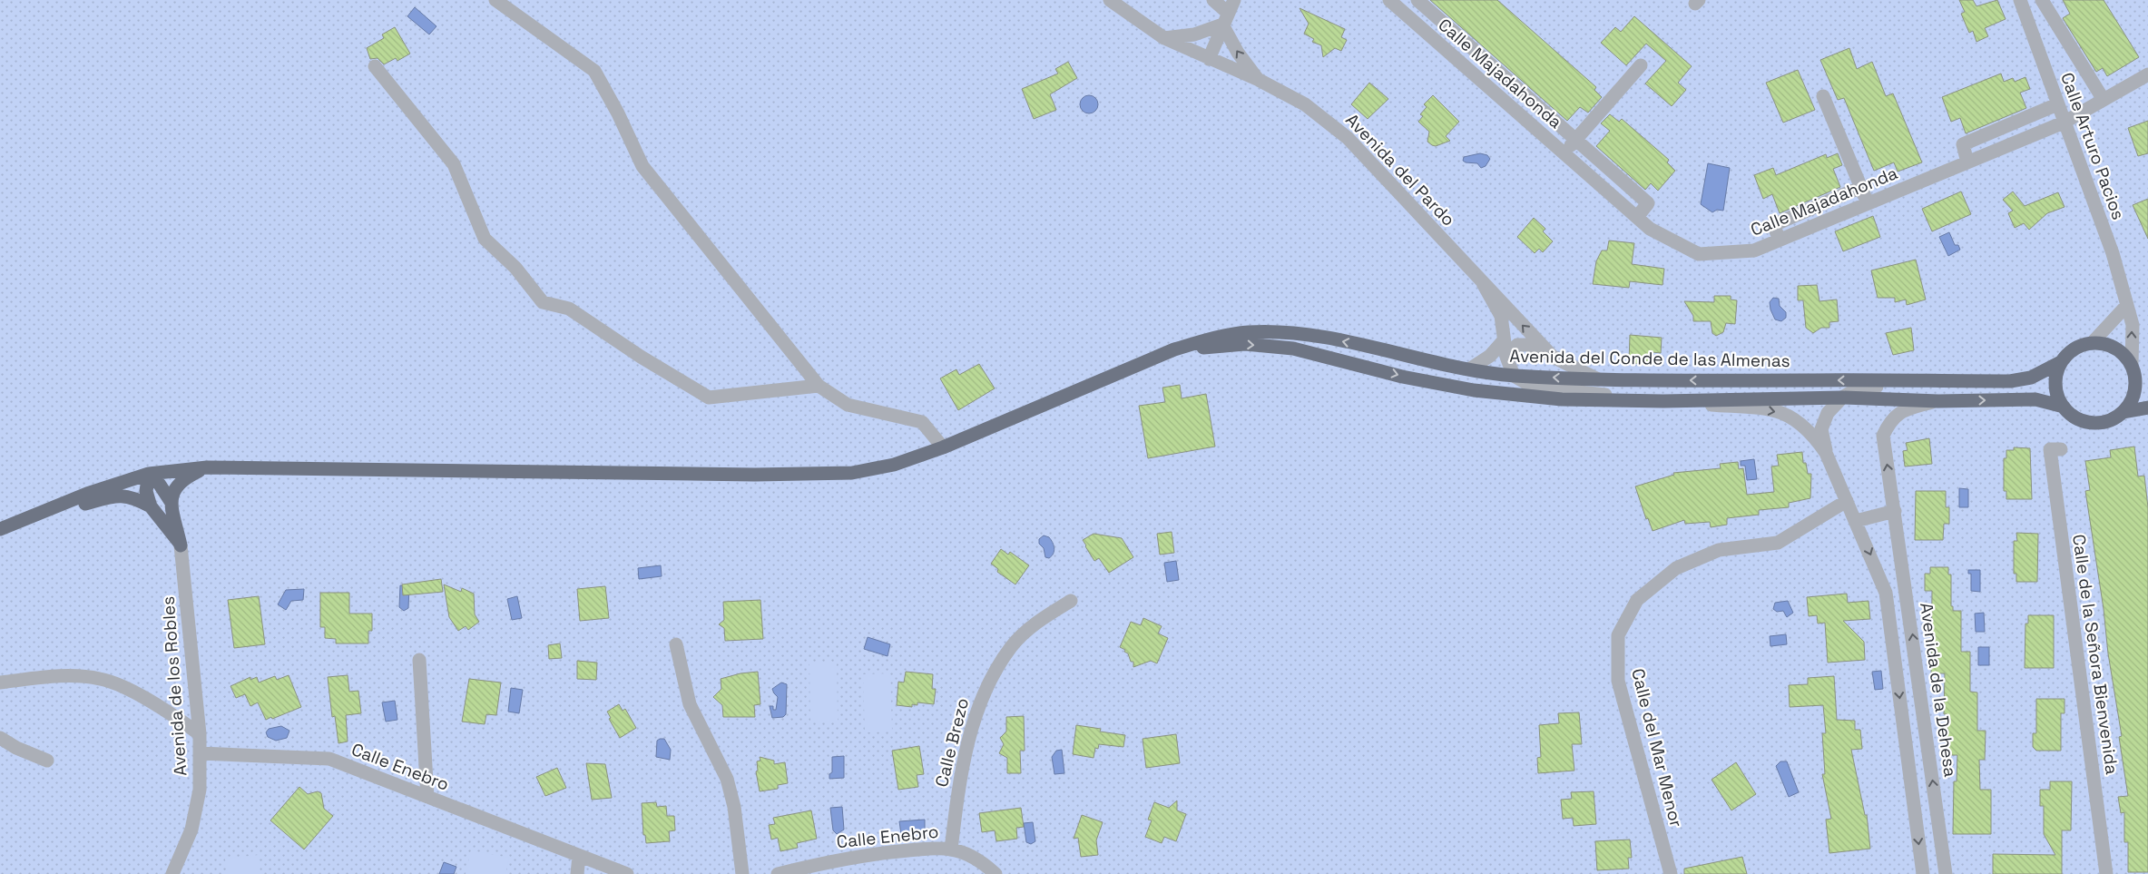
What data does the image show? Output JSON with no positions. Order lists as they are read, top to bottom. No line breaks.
{"streets":{"main road":["Avenida del Conde de las Almenas"],"street":["Calle Majadahonda","Calle Arturo Pacios","Avenida del Pardo","Calle de la Señora Bienvenida","Avenida de los Robles","Avenida de la Dehesa","Calle Brezo","Calle del Mar Menor","Calle Enebro"]},"crossings":[["Calle Majadahonda","Calle Arturo Pacios"],["Calle Arturo Pacios","Avenida del Conde de las Almenas"],["Avenida de los Robles","Calle Enebro"],["Calle Brezo","Calle Enebro"]]}
